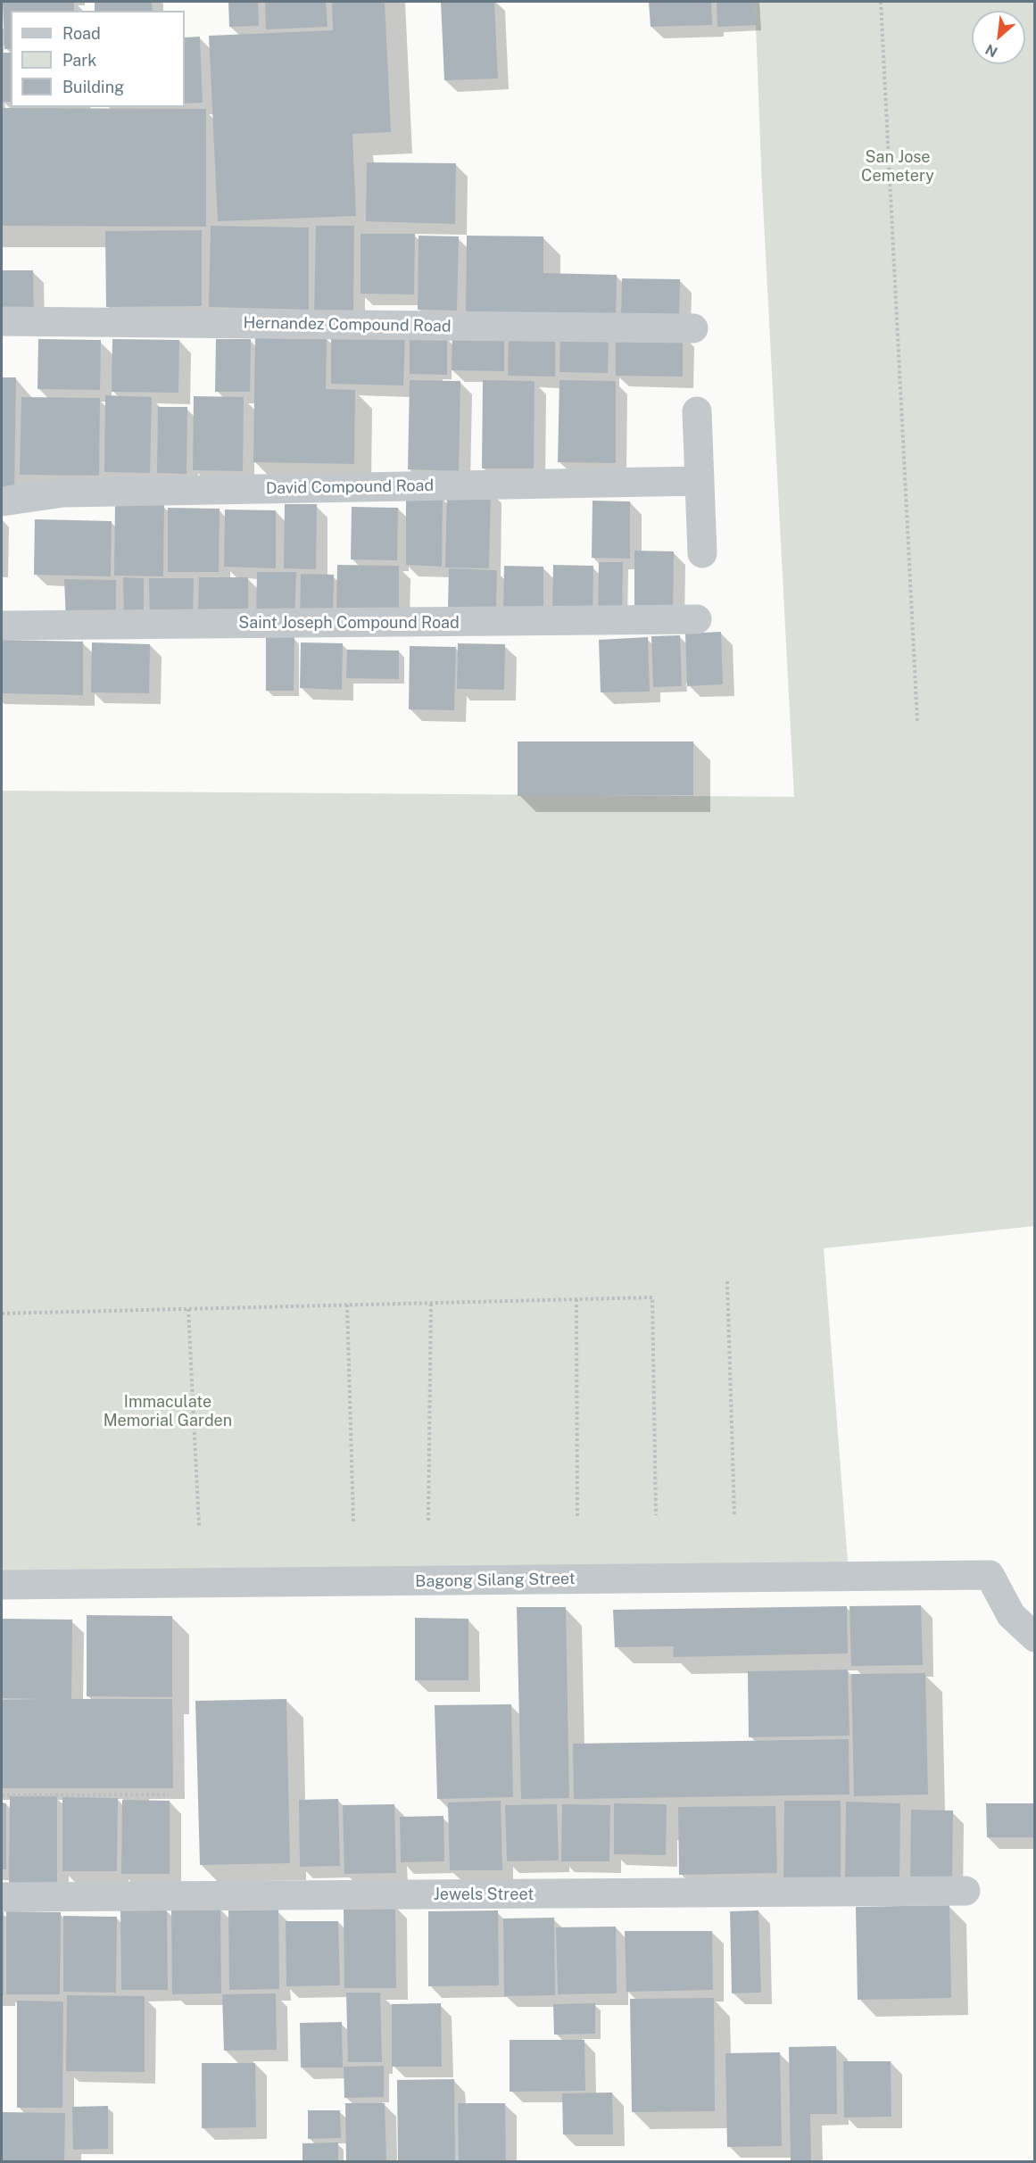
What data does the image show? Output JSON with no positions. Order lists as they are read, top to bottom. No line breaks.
{"streets":{"street":["Hernandez Compound Road","David Compound Road","Saint Joseph Compound Road","Bagong Silang Street","Jewels Street"]},"parks":["San Jose Cemetery","Immaculate Memorial Garden"],"legend":["Road","Park","Building"],"north":"bottom left"}
